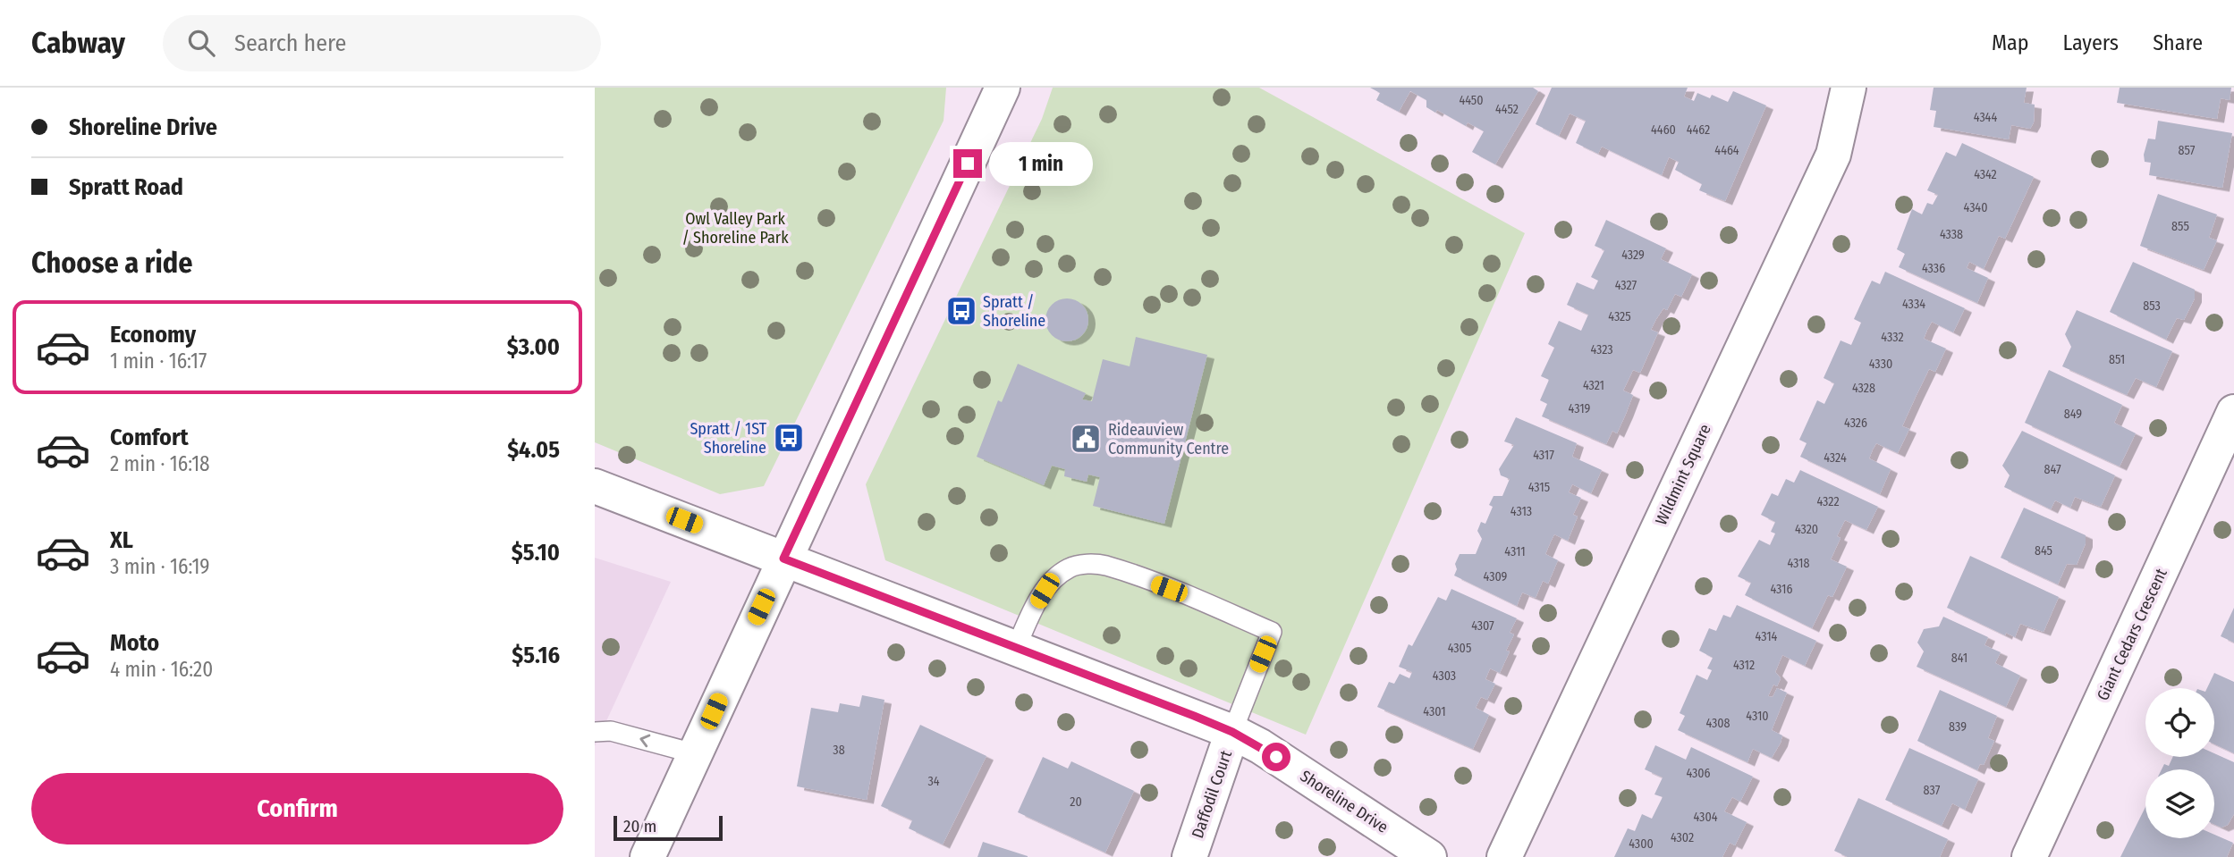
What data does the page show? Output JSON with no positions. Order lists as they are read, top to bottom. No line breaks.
{"streets":{"street":["Wildmint Square","Giant Cedars Crescent","Daffodil Court","Shoreline Drive"]},"crossings":[["Daffodil Court","Shoreline Drive"]],"parks":["Owl Valley Park / Shoreline Park"],"places":{"bus stop":["Spratt / Shoreline","Spratt / 1ST Shoreline"],"public building":["Rideauview Community Centre"]},"house_numbers":["4450","4452","4344","4460","4462","4464","857","4342","4340","855","4338","4329","4336","4327","4334","853","4325","4332","4323","851","4330","4321","4328","4319","849","4326","4317","4324","847","4315","4322","4313","4320","845","4311","4318","4309","4316","4307","4314","4305","841","4312","4303","4301","4310","4308","839","38","4306","34","837","20","4304","4302","4300"],"scale_bar":"20 m","page":{"header":"Cabway","search":"Search here","nav":["Map","Layers","Share"],"banner":["Shoreline Drive","Spratt Road"],"bubble":"1 min","heading":"Choose a ride","list":[{"name":"Economy","note":"1 min · 16:17","value":"$3.00"},{"name":"Comfort","note":"2 min · 16:18","value":"$4.05"},{"name":"XL","note":"3 min · 16:19","value":"$5.10"},{"name":"Moto","note":"4 min · 16:20","value":"$5.16"}],"buttons":"Confirm","scale":"20 m"}}
